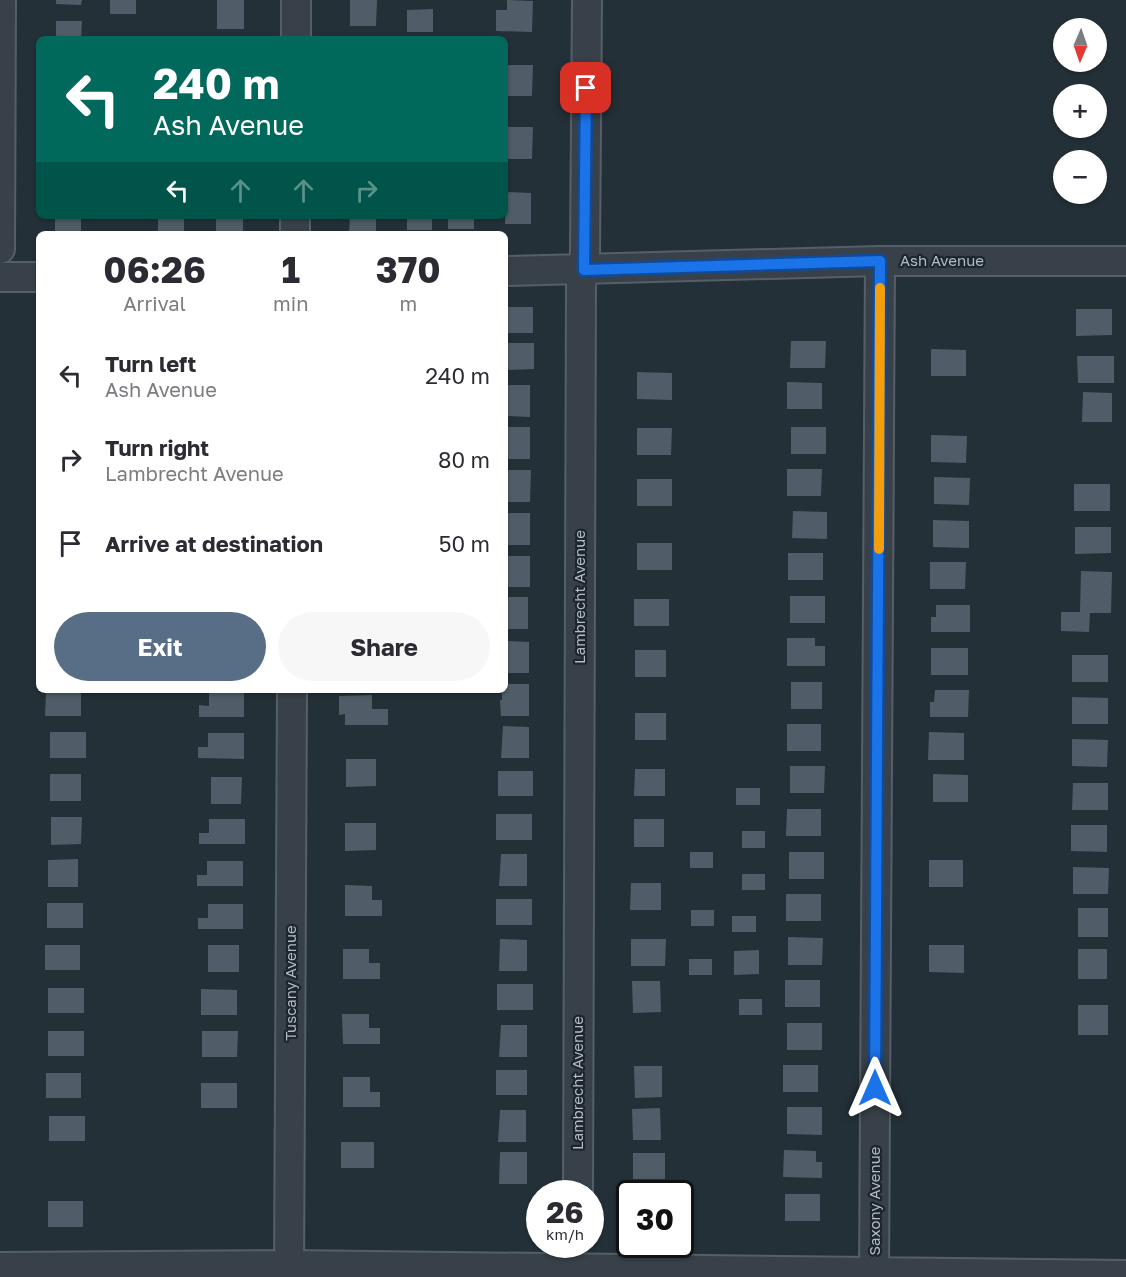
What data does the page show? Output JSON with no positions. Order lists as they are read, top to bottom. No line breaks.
{"streets":{"street":["Ash Avenue","Lambrecht Avenue","Tuscany Avenue","Saxony Avenue"]},"crossings":[["Ash Avenue","Lambrecht Avenue"],["Ash Avenue","Saxony Avenue"]],"north":"bottom","page":{"map_buttons":["+","−"],"turn":["240 m","Ash Avenue"],"eta":["06:26","Arrival","1","min","370","m"],"list":[{"name":"Turn left","note":"Ash Avenue","value":"240 m"},{"name":"Turn right","note":"Lambrecht Avenue","value":"80 m"},{"name":"Arrive at destination","value":"50 m"}],"buttons":["Exit","Share"],"speed":"26 km/h","limit":"30"}}
